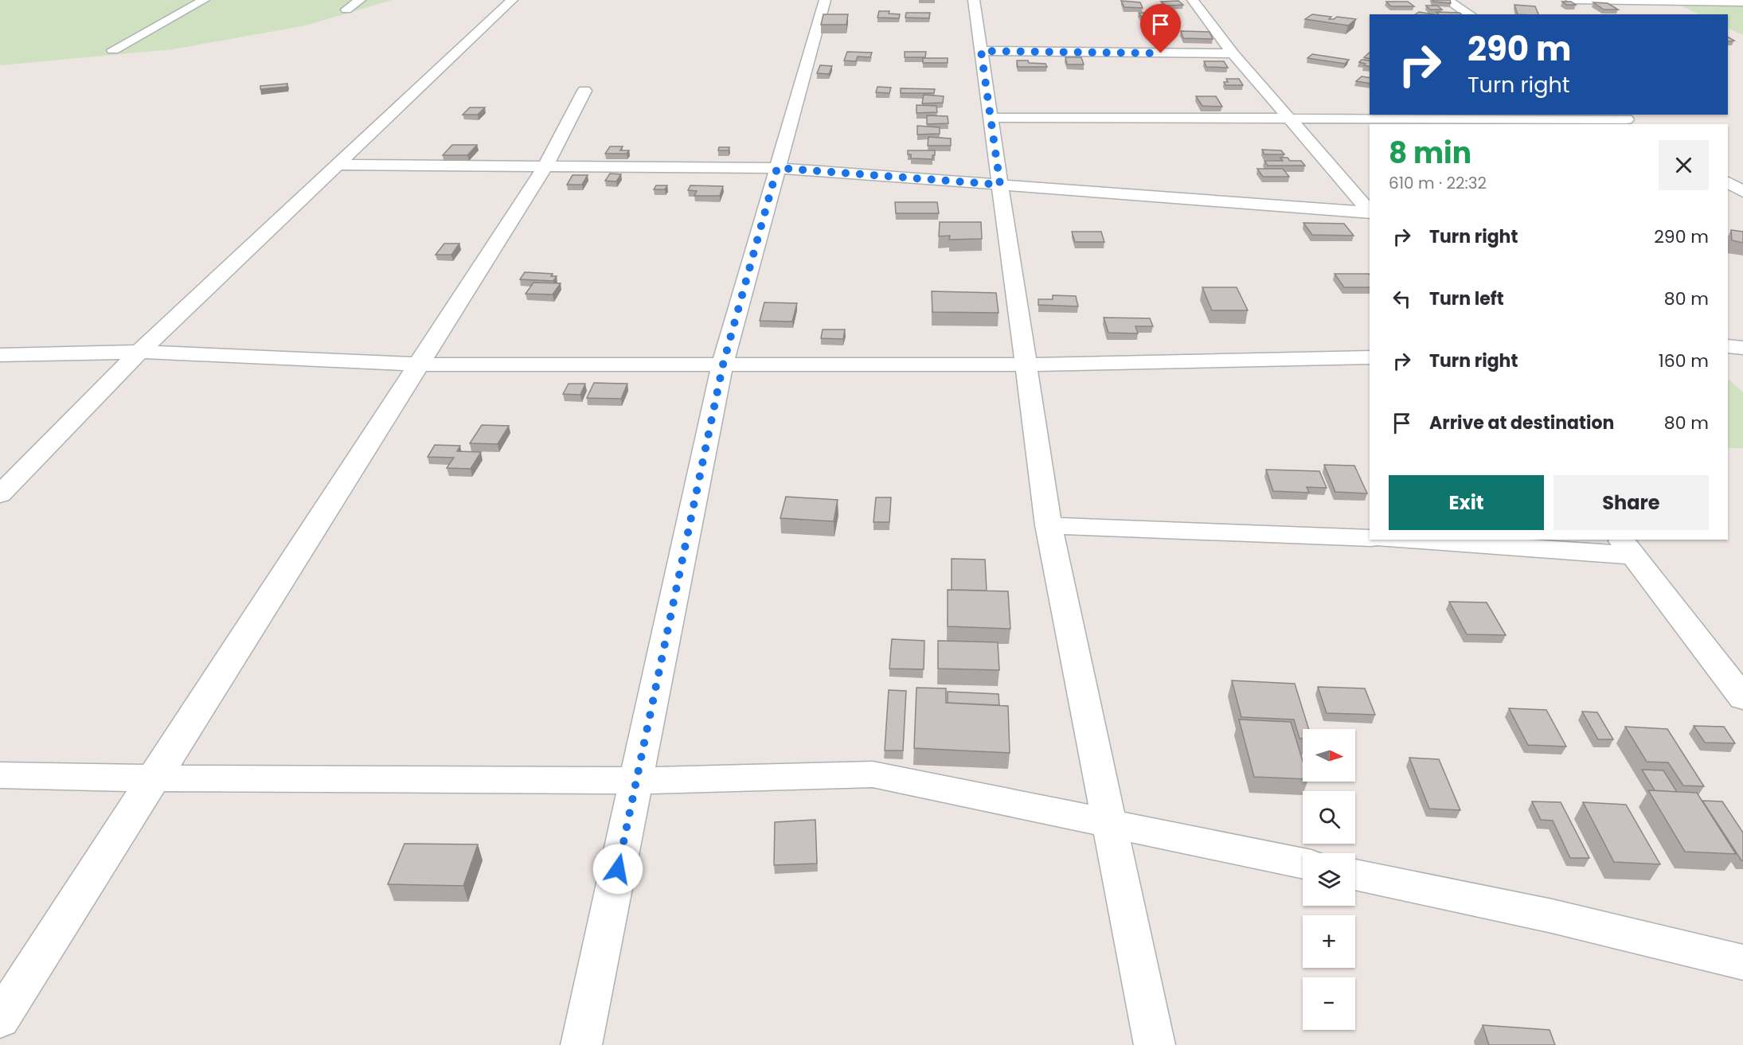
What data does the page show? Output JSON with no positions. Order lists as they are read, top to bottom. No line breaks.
{"north":"right","page":{"turn":["290 m","Turn right"],"heading":["8 min","610 m · 22:32"],"list":[{"name":"Turn right","value":"290 m"},{"name":"Turn left","value":"80 m"},{"name":"Turn right","value":"160 m"},{"name":"Arrive at destination","value":"80 m"}],"buttons":["Exit","Share"],"map_buttons":["+","−"]}}
